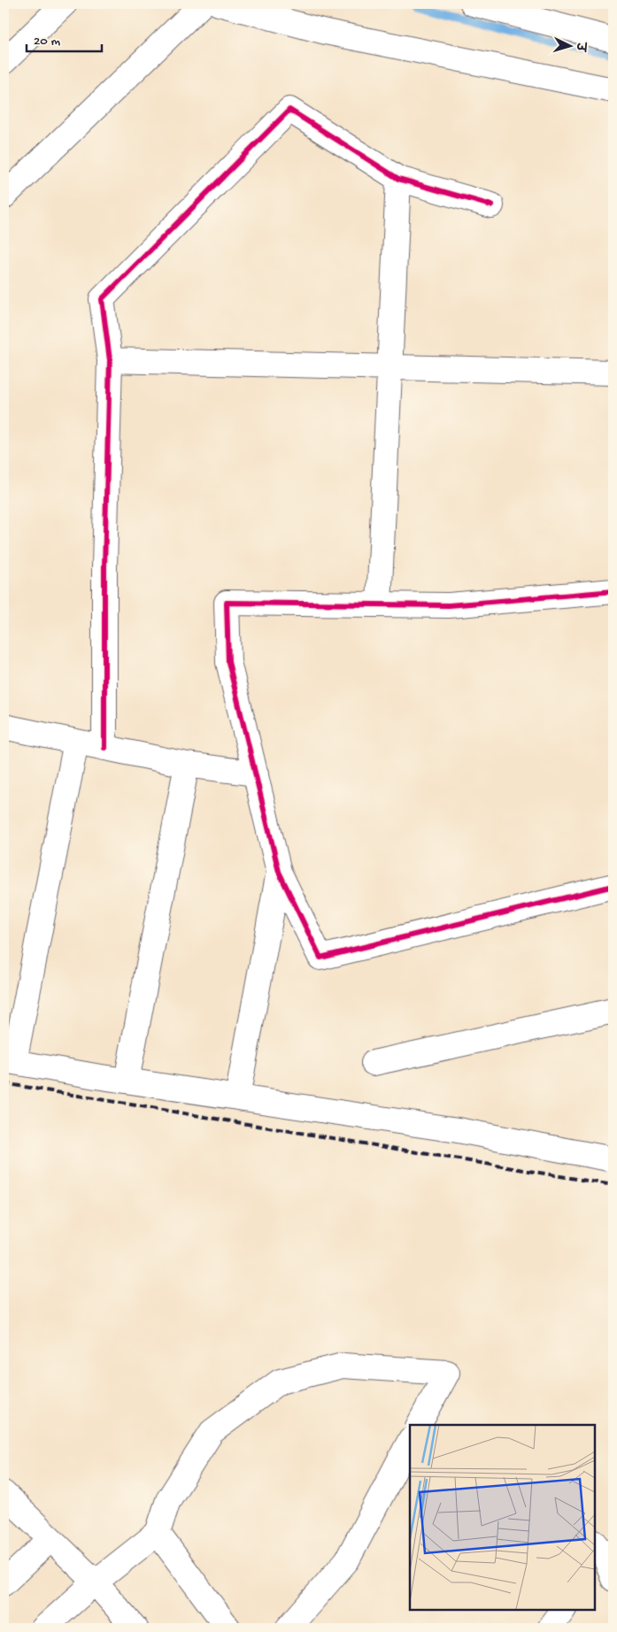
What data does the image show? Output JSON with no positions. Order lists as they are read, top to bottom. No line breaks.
{"scale_bar":"20 m","north":"right"}
